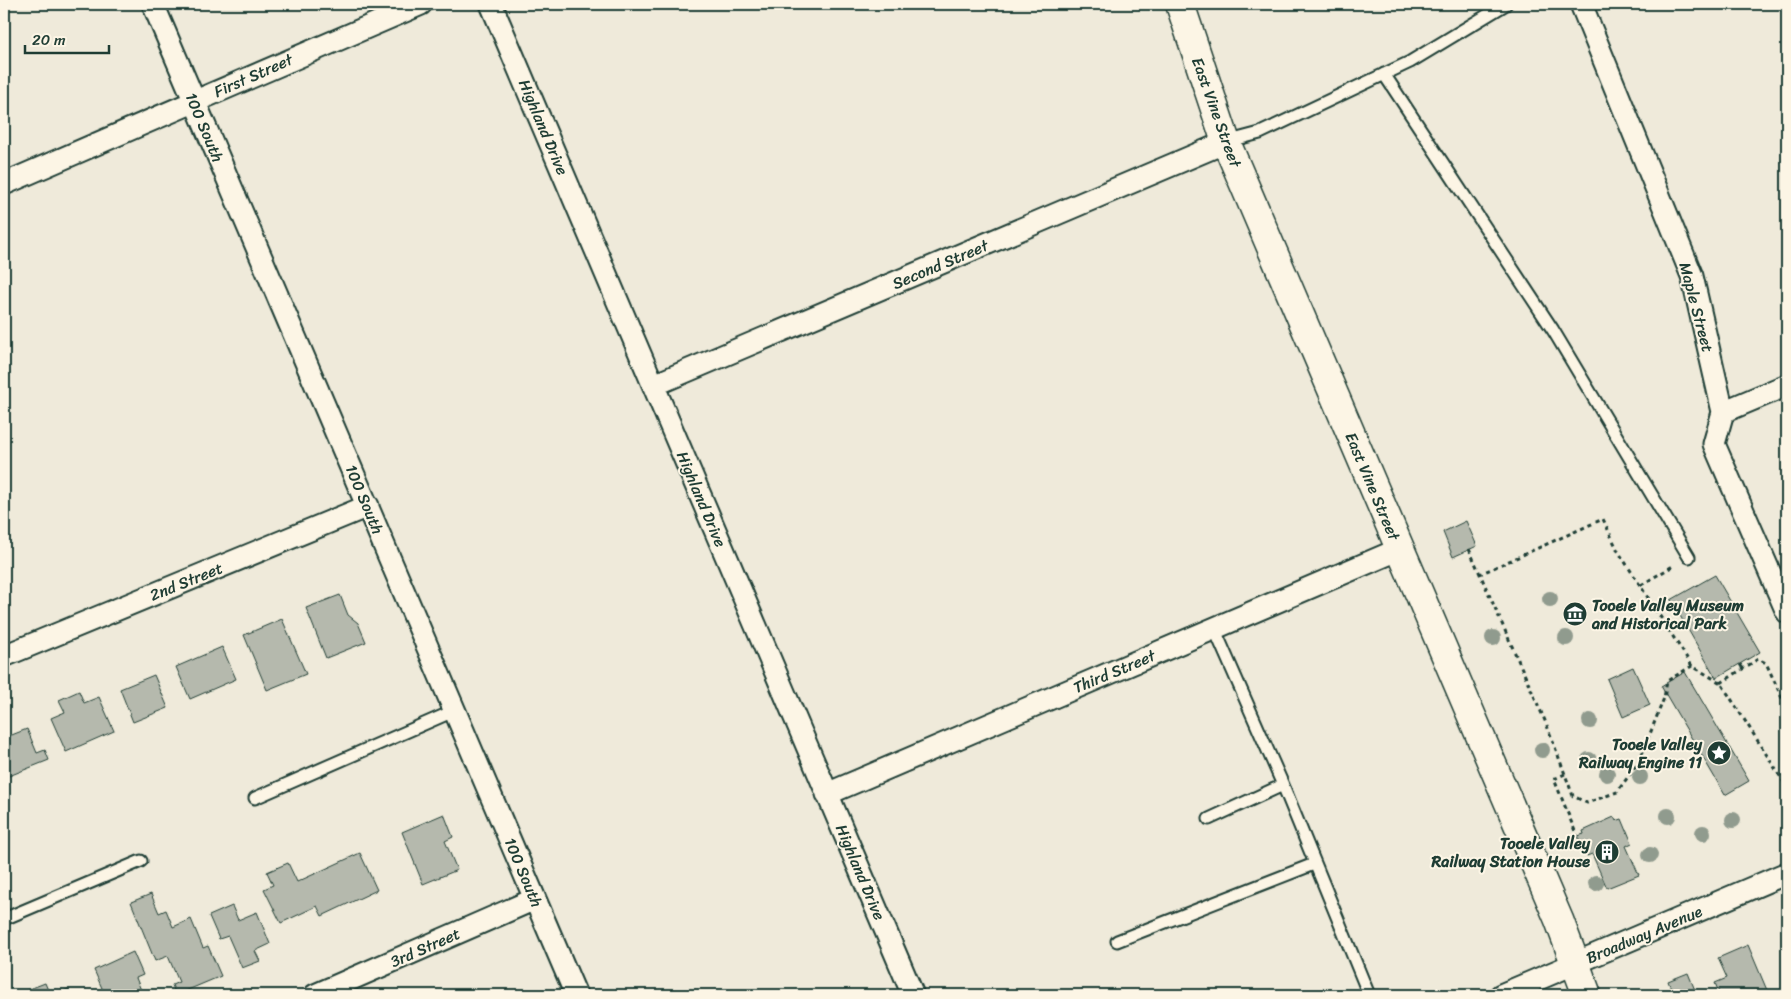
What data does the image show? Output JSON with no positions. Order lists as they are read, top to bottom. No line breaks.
{"streets":{"street":["First Street","East Vine Street","100 South","Highland Drive","Second Street","Maple Street","2nd Street","Third Street","Broadway Avenue","3rd Street"]},"crossings":[["First Street","100 South"],["East Vine Street","Second Street"],["East Vine Street","Third Street"],["East Vine Street","Broadway Avenue"],["100 South","2nd Street"],["100 South","3rd Street"],["Highland Drive","Second Street"],["Highland Drive","Third Street"]],"places":{"museum":["Tooele Valley Museum and Historical Park"],"place":["Tooele Valley Railway Engine 11"],"building":["Tooele Valley Railway Station House"]},"scale_bar":"20 m"}
